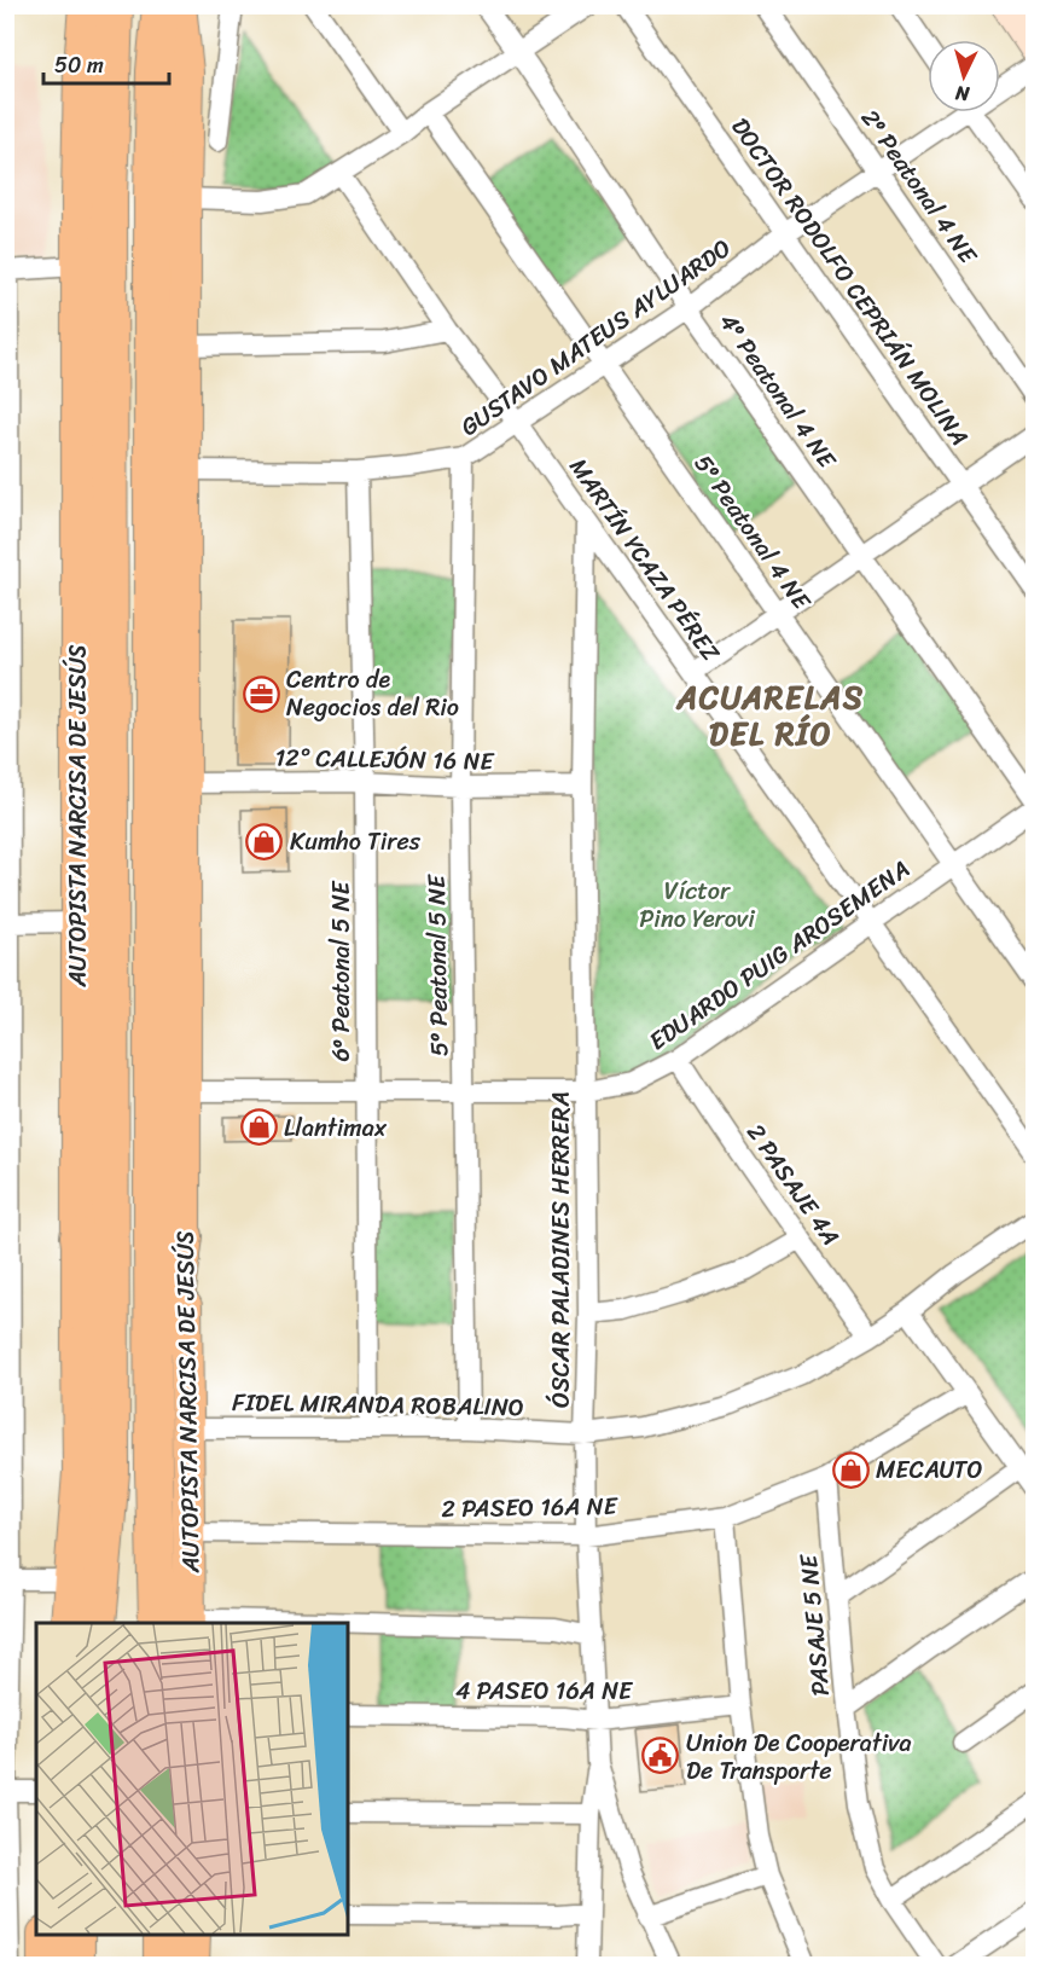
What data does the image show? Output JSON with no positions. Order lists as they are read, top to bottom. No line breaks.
{"streets":{"highway":["AUTOPISTA NARCISA DE JESÚS"],"street":["2º Peatonal 4 NE","DOCTOR RODOLFO CEPRIÁN MOLINA","GUSTAVO MATEUS AYLUARDO","4º Peatonal 4 NE","5º Peatonal 4 NE","MARTÍN YCAZA PÉREZ","12° CALLEJÓN 16 NE","EDUARDO PUIG AROSEMENA","5º Peatonal 5 NE","6º Peatonal 5 NE","2 PASAJE 4A","ÓSCAR PALADINES HERRERA","FIDEL MIRANDA ROBALINO","2 PASEO 16A NE","PASAJE 5 NE","4 PASEO 16A NE"]},"crossings":[["2º Peatonal 4 NE","GUSTAVO MATEUS AYLUARDO"],["DOCTOR RODOLFO CEPRIÁN MOLINA","GUSTAVO MATEUS AYLUARDO"],["GUSTAVO MATEUS AYLUARDO","4º Peatonal 4 NE"],["GUSTAVO MATEUS AYLUARDO","5º Peatonal 4 NE"],["GUSTAVO MATEUS AYLUARDO","MARTÍN YCAZA PÉREZ"],["GUSTAVO MATEUS AYLUARDO","AUTOPISTA NARCISA DE JESÚS"],["GUSTAVO MATEUS AYLUARDO","5º Peatonal 5 NE"],["GUSTAVO MATEUS AYLUARDO","6º Peatonal 5 NE"],["5º Peatonal 4 NE","EDUARDO PUIG AROSEMENA"],["MARTÍN YCAZA PÉREZ","EDUARDO PUIG AROSEMENA"],["MARTÍN YCAZA PÉREZ","ÓSCAR PALADINES HERRERA"],["12° CALLEJÓN 16 NE","AUTOPISTA NARCISA DE JESÚS"],["12° CALLEJÓN 16 NE","5º Peatonal 5 NE"],["12° CALLEJÓN 16 NE","6º Peatonal 5 NE"],["12° CALLEJÓN 16 NE","ÓSCAR PALADINES HERRERA"],["AUTOPISTA NARCISA DE JESÚS","EDUARDO PUIG AROSEMENA"],["AUTOPISTA NARCISA DE JESÚS","FIDEL MIRANDA ROBALINO"],["AUTOPISTA NARCISA DE JESÚS","2 PASEO 16A NE"],["EDUARDO PUIG AROSEMENA","5º Peatonal 5 NE"],["EDUARDO PUIG AROSEMENA","6º Peatonal 5 NE"],["EDUARDO PUIG AROSEMENA","2 PASAJE 4A"],["EDUARDO PUIG AROSEMENA","ÓSCAR PALADINES HERRERA"],["5º Peatonal 5 NE","FIDEL MIRANDA ROBALINO"],["6º Peatonal 5 NE","FIDEL MIRANDA ROBALINO"],["2 PASAJE 4A","FIDEL MIRANDA ROBALINO"],["ÓSCAR PALADINES HERRERA","FIDEL MIRANDA ROBALINO"],["ÓSCAR PALADINES HERRERA","2 PASEO 16A NE"],["ÓSCAR PALADINES HERRERA","4 PASEO 16A NE"],["2 PASEO 16A NE","PASAJE 5 NE"]],"districts":["ACUARELAS DEL RÍO"],"parks":["Víctor Pino Yerovi"],"places":{"office":["Centro de Negocios del Rio"],"shop":["Kumho Tires","Llantimax","MECAUTO"],"public building":["Union De Cooperativa De Transporte"]},"scale_bar":"50 m","north":"bottom"}
